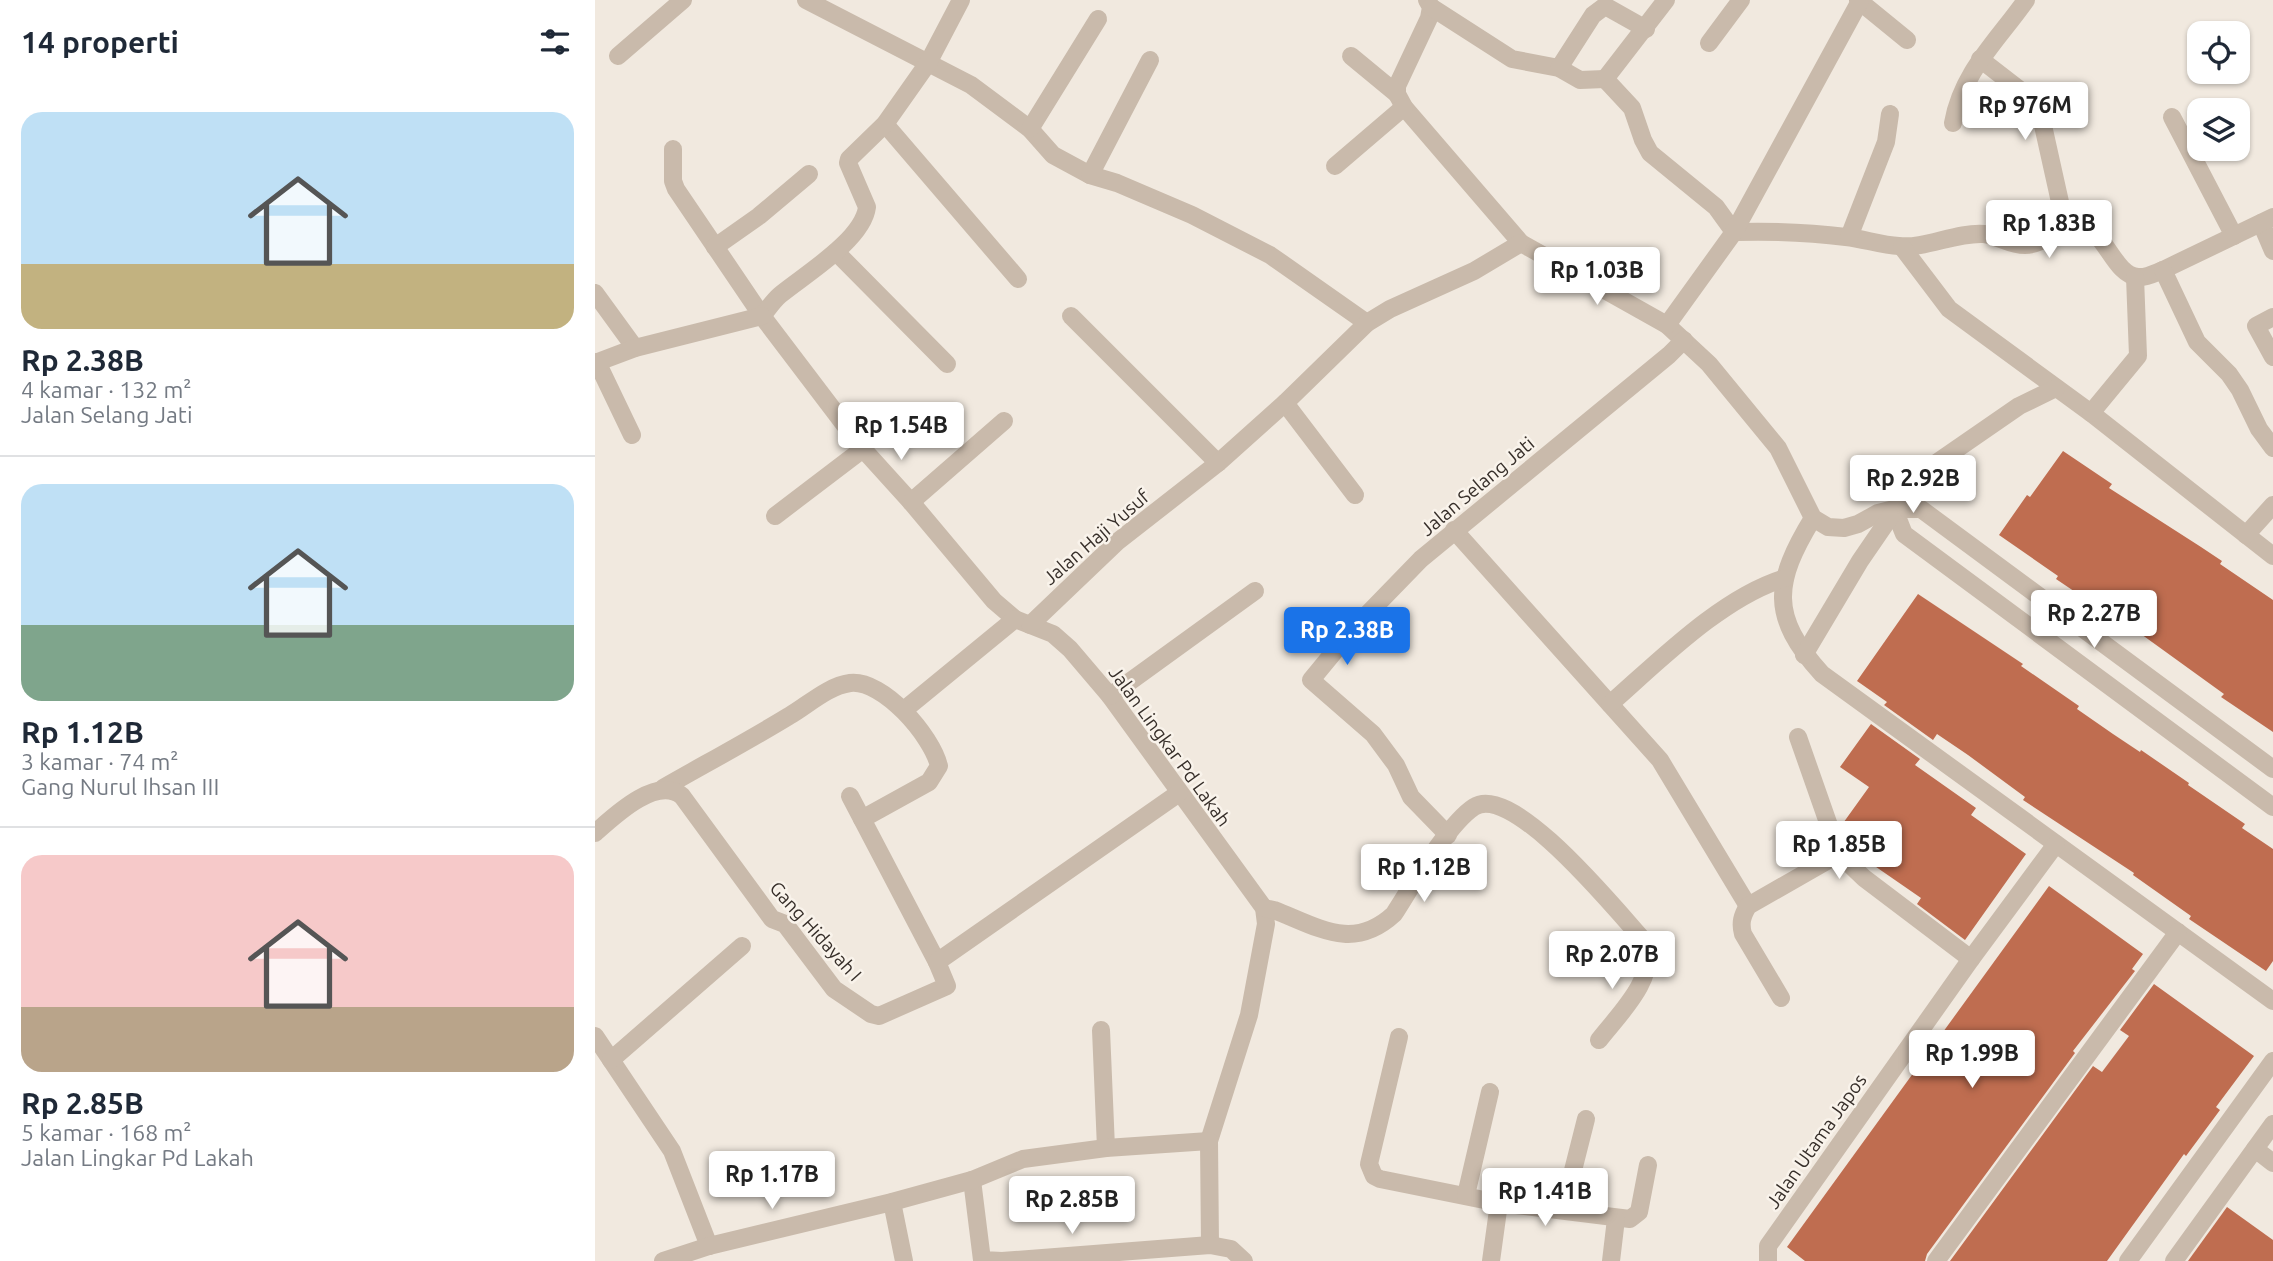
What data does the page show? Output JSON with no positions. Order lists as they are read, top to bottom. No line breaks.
{"streets":{"street":["Jalan Selang Jati","Jalan Haji Yusuf","Jalan Lingkar Pd Lakah","Gang Hidayah I","Jalan Utama Japos"]},"crossings":[["Jalan Haji Yusuf","Jalan Lingkar Pd Lakah"]],"page":{"heading":"14 properti","price":["Rp 976M","Rp 1.83B","Rp 1.03B","Rp 1.54B","Rp 2.92B","Rp 2.27B","Rp 2.38B","Rp 1.85B","Rp 1.12B","Rp 2.07B","Rp 1.99B","Rp 1.17B","Rp 1.41B","Rp 2.85B"],"list":[{"name":"Rp 2.38B","note":"4 kamar · 132 m² · Jalan Selang Jati"},{"name":"Rp 1.12B","note":"3 kamar · 74 m² · Gang Nurul Ihsan III"},{"name":"Rp 2.85B","note":"5 kamar · 168 m² · Jalan Lingkar Pd Lakah"}]}}
